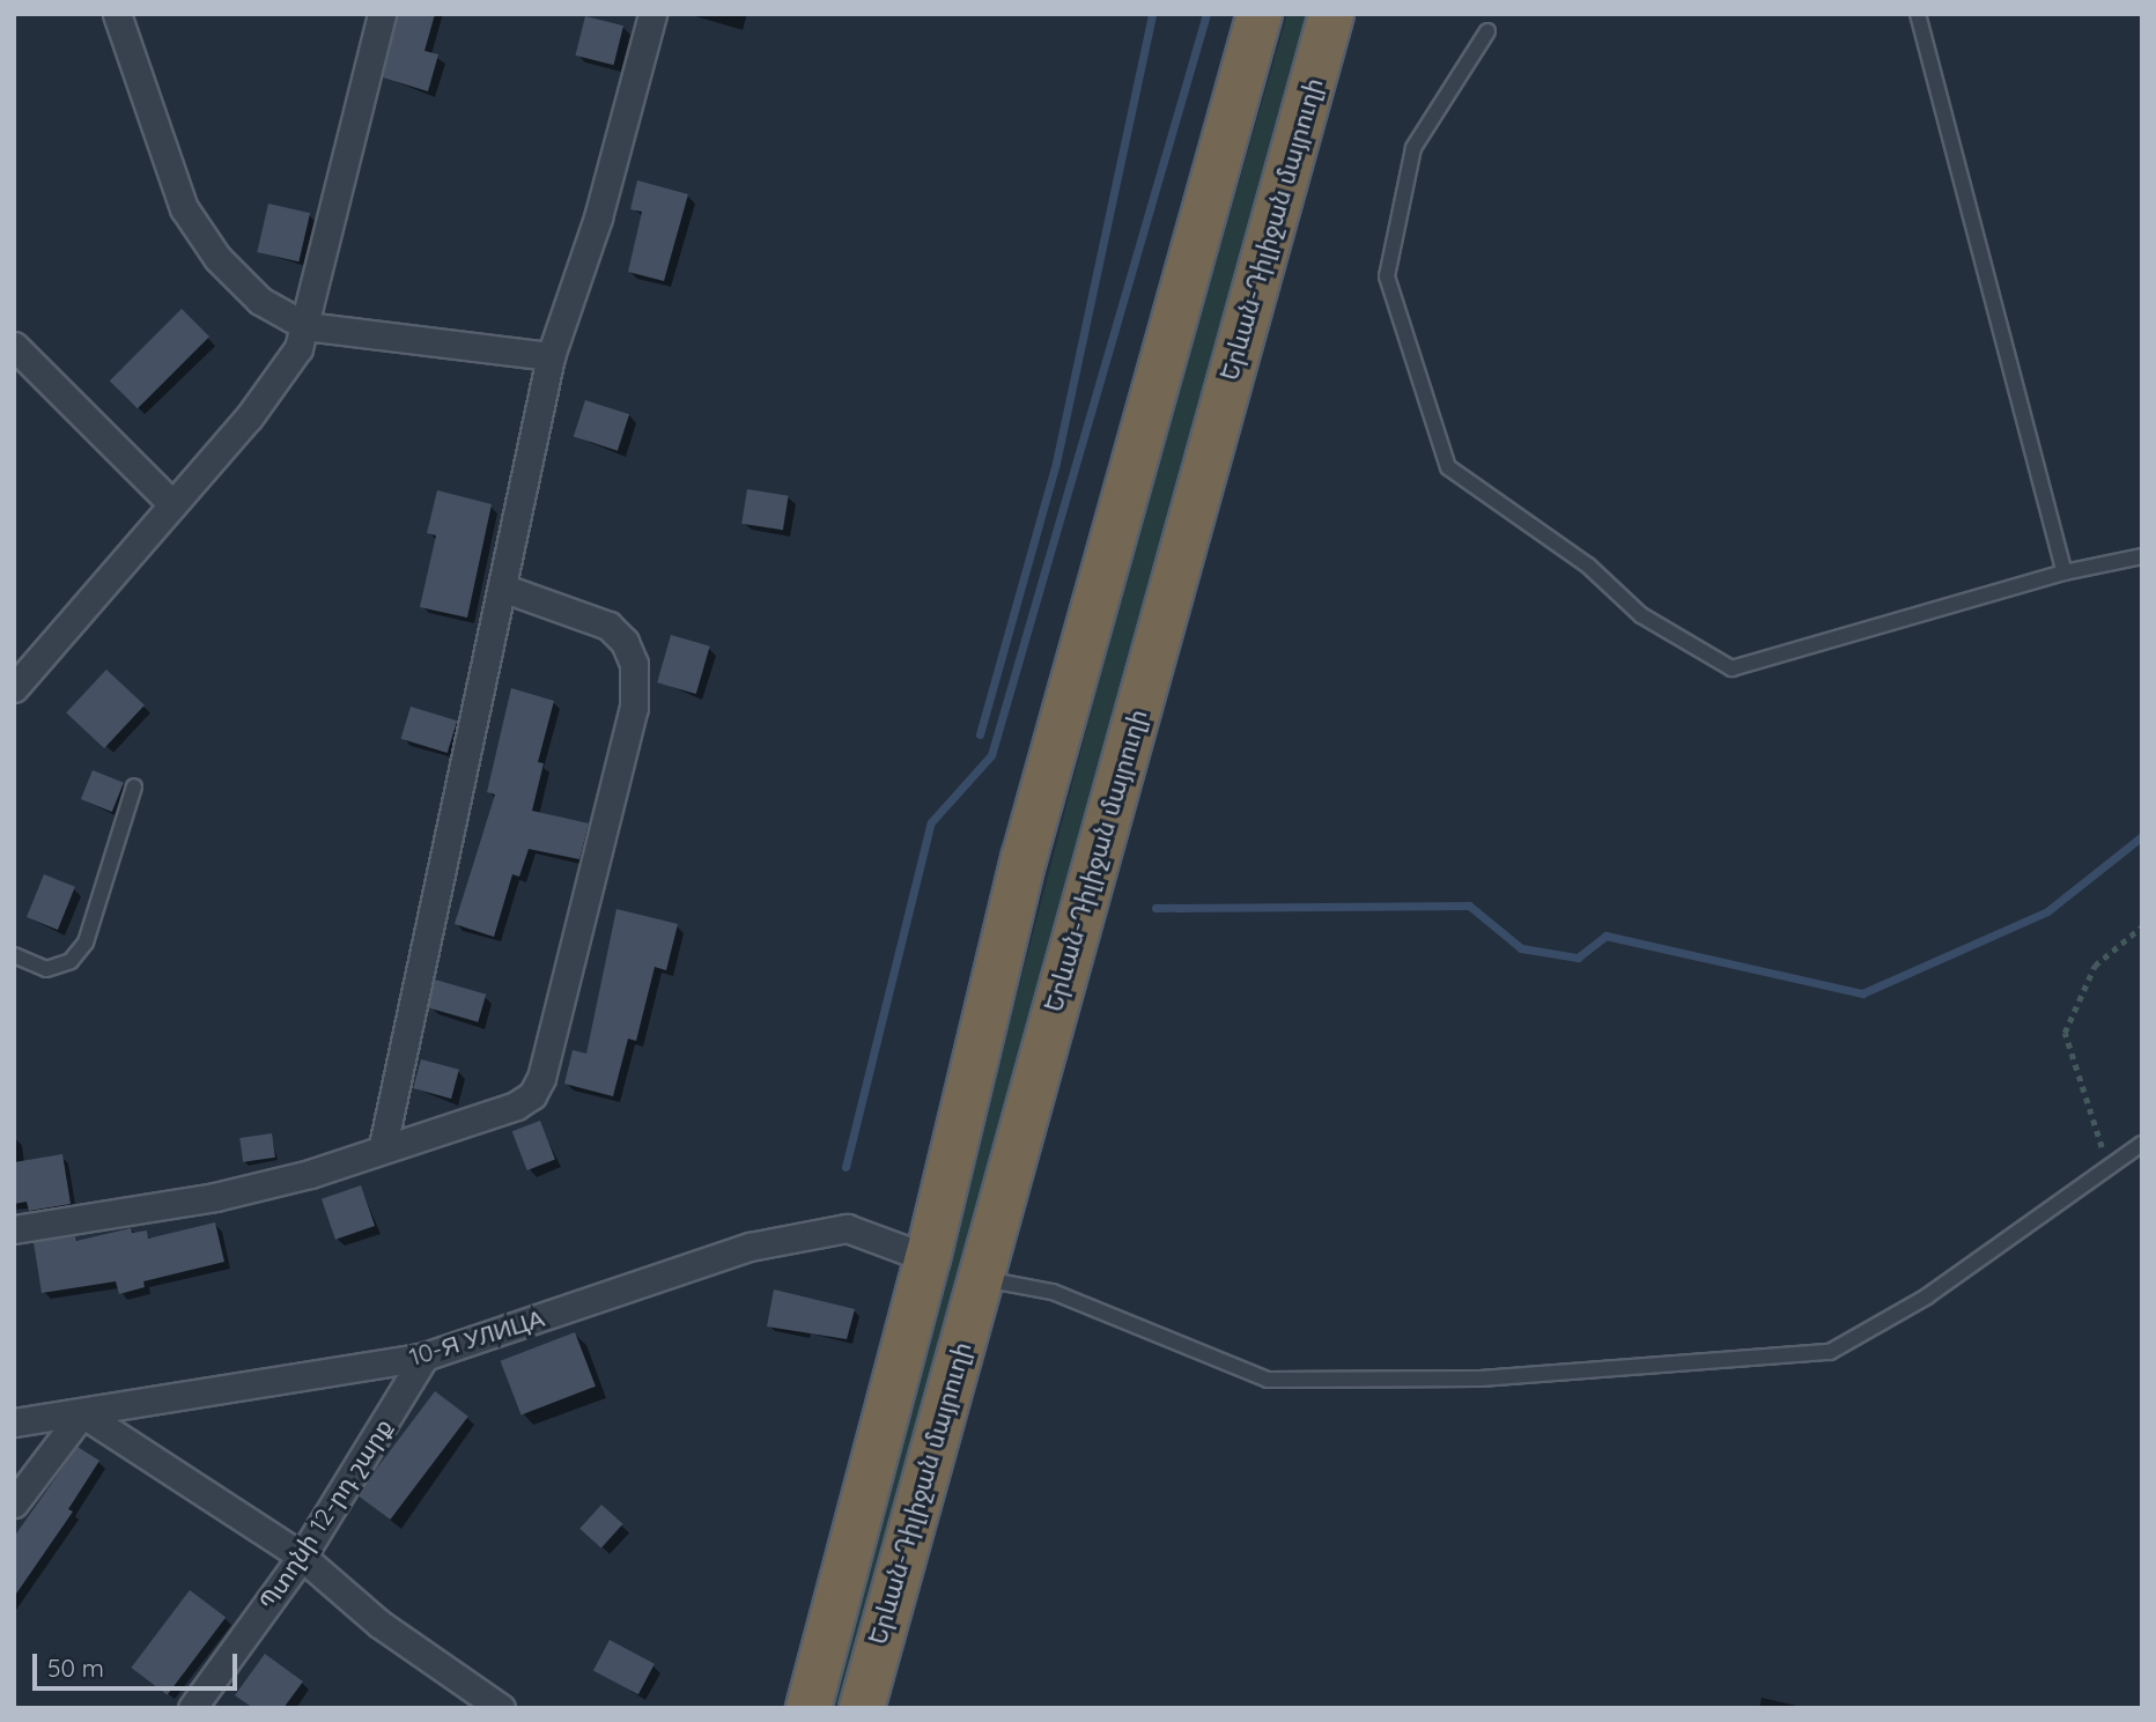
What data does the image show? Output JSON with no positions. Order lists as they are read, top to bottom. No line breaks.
{"streets":{"highway":["Երևան-Դիլիջան մայրուղի"],"street":["10-Я УЛИЦА","Պտղնի 12-րդ շարք"]},"crossings":[["Երևան-Դիլիջան մայրուղի","10-Я УЛИЦА"],["10-Я УЛИЦА","Պտղնի 12-րդ շարք"]],"scale_bar":"50 m"}
